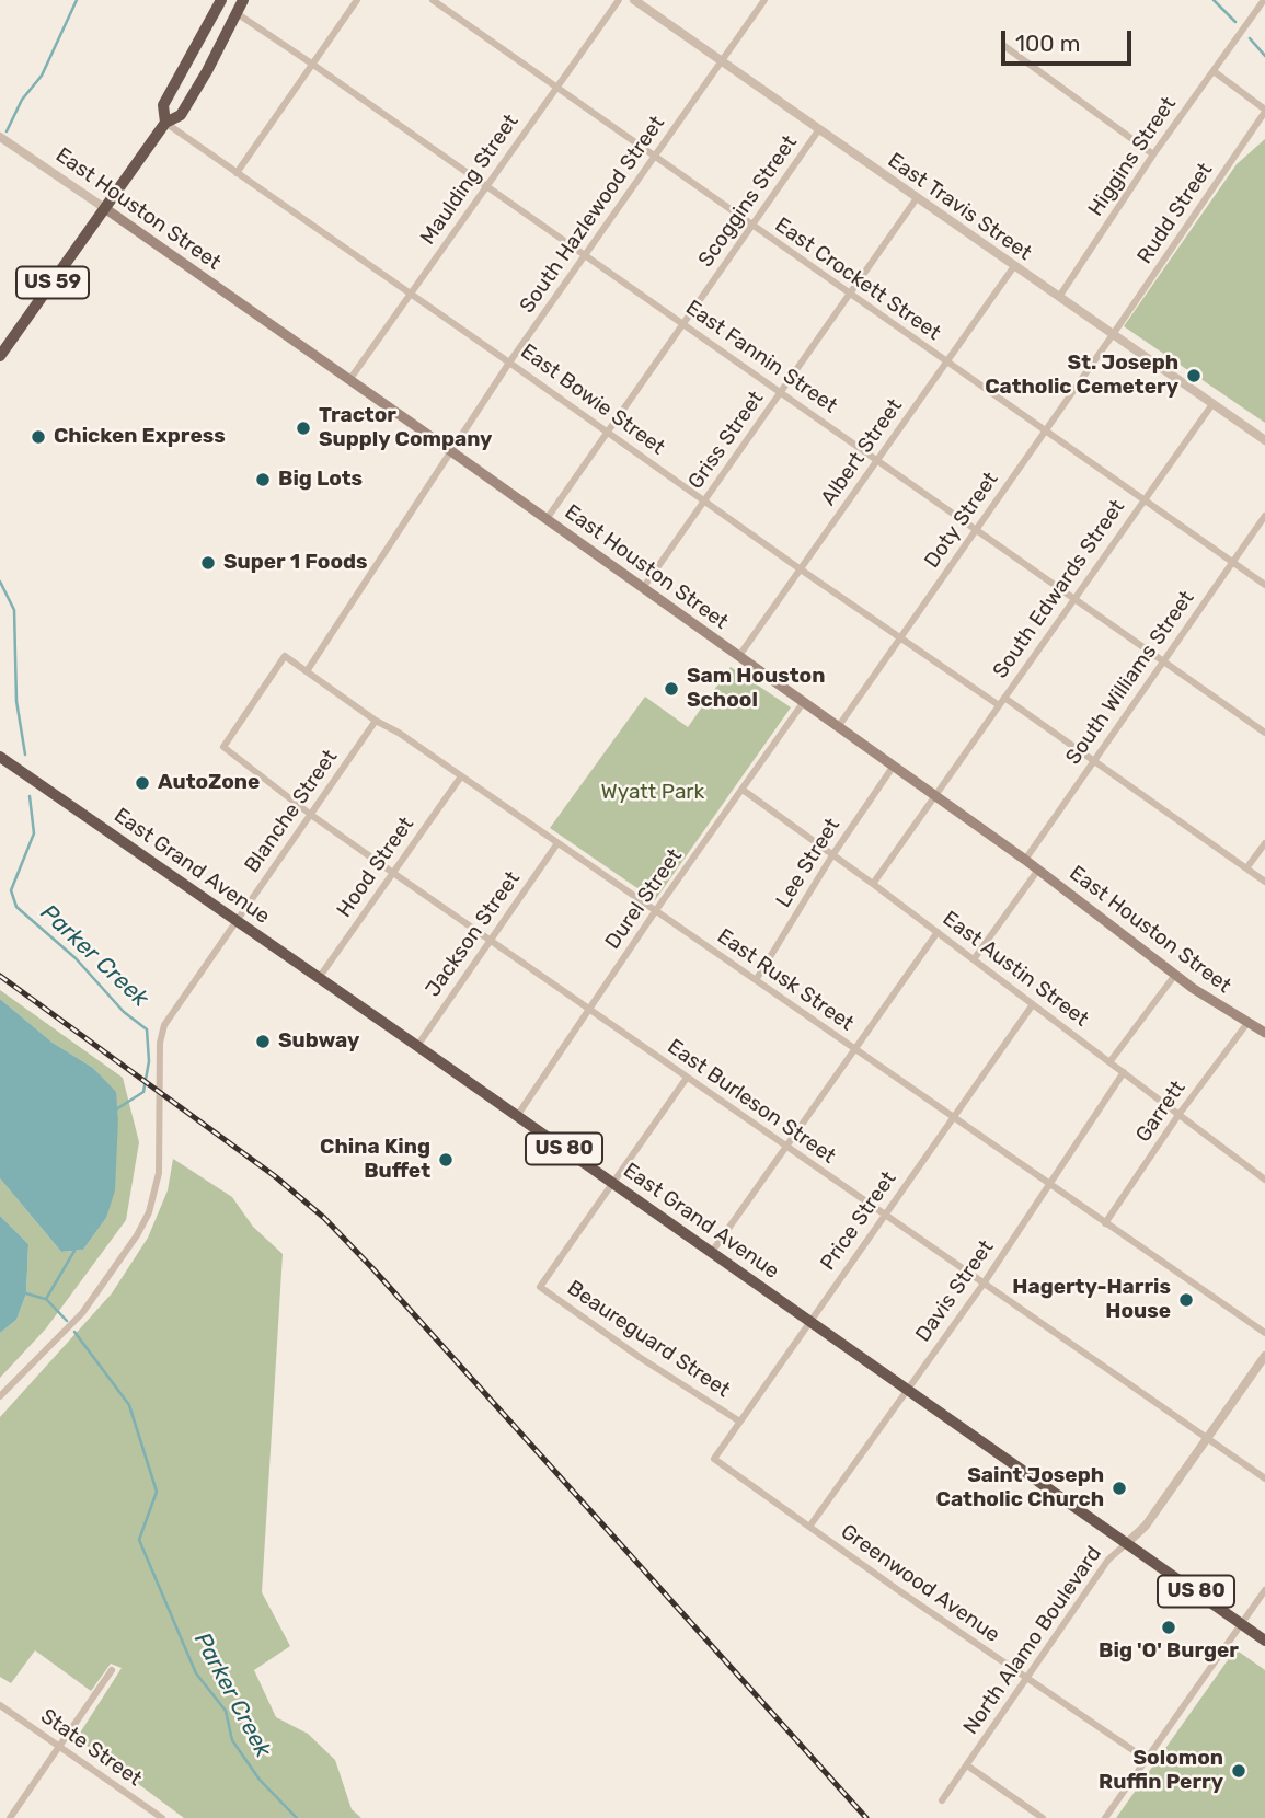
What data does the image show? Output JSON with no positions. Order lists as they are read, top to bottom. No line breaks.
{"streets":{"highway":["US 59","East Grand Avenue","US 80"],"main road":["East Houston Street"],"street":["Higgins Street","Maulding Street","Scoggins Street","East Travis Street","Rudd Street","South Hazlewood Street","East Crockett Street","East Fannin Street","East Bowie Street","Griss Street","Albert Street","Doty Street","South Edwards Street","South Williams Street","Blanche Street","Lee Street","Hood Street","Durel Street","Jackson Street","East Austin Street","East Rusk Street","East Burleson Street","Garrett","Price Street","Davis Street","Beaureguard Street","Greenwood Avenue","North Alamo Boulevard","State Street"]},"crossings":[["Higgins Street","East Travis Street"],["Maulding Street","East Houston Street"],["Maulding Street","East Crockett Street"],["Maulding Street","East Fannin Street"],["Maulding Street","East Bowie Street"],["Scoggins Street","East Travis Street"],["Scoggins Street","East Houston Street"],["Scoggins Street","East Crockett Street"],["Scoggins Street","East Fannin Street"],["Scoggins Street","East Bowie Street"],["East Travis Street","Rudd Street"],["East Travis Street","South Hazlewood Street"],["East Travis Street","Griss Street"],["East Travis Street","Albert Street"],["East Travis Street","Doty Street"],["East Travis Street","South Edwards Street"],["East Houston Street","South Hazlewood Street"],["East Houston Street","US 59"],["East Houston Street","Griss Street"],["East Houston Street","Albert Street"],["East Houston Street","Doty Street"],["East Houston Street","South Edwards Street"],["East Houston Street","South Williams Street"],["East Houston Street","Lee Street"],["East Houston Street","Durel Street"],["East Houston Street","Garrett"],["Rudd Street","Doty Street"],["South Hazlewood Street","East Crockett Street"],["South Hazlewood Street","East Fannin Street"],["South Hazlewood Street","East Bowie Street"],["South Hazlewood Street","East Rusk Street"],["East Crockett Street","Griss Street"],["East Crockett Street","Albert Street"],["East Crockett Street","Doty Street"],["East Crockett Street","South Edwards Street"],["East Crockett Street","South Williams Street"],["US 59","East Fannin Street"],["US 59","East Bowie Street"],["East Fannin Street","Griss Street"],["East Fannin Street","Albert Street"],["East Fannin Street","Doty Street"],["East Fannin Street","South Edwards Street"],["East Fannin Street","South Williams Street"],["East Bowie Street","Griss Street"],["East Bowie Street","Albert Street"],["East Bowie Street","Doty Street"],["East Bowie Street","South Edwards Street"],["East Bowie Street","South Williams Street"],["South Edwards Street","East Austin Street"],["Blanche Street","East Grand Avenue"],["Blanche Street","East Rusk Street"],["Blanche Street","East Burleson Street"],["Lee Street","East Austin Street"],["Lee Street","East Rusk Street"],["East Grand Avenue","Hood Street"],["East Grand Avenue","Durel Street"],["East Grand Avenue","Jackson Street"],["East Grand Avenue","Price Street"],["East Grand Avenue","Davis Street"],["East Grand Avenue","Beaureguard Street"],["East Grand Avenue","North Alamo Boulevard"],["Hood Street","East Rusk Street"],["Hood Street","East Burleson Street"],["Durel Street","East Austin Street"],["Durel Street","East Rusk Street"],["Durel Street","East Burleson Street"],["Jackson Street","East Rusk Street"],["Jackson Street","East Burleson Street"],["East Austin Street","Garrett"],["East Austin Street","Price Street"],["East Austin Street","Davis Street"],["East Rusk Street","East Burleson Street"],["East Rusk Street","Garrett"],["East Rusk Street","Price Street"],["East Rusk Street","Davis Street"],["East Burleson Street","Price Street"],["East Burleson Street","Davis Street"],["East Burleson Street","North Alamo Boulevard"],["Price Street","Beaureguard Street"],["Price Street","Greenwood Avenue"],["Davis Street","Greenwood Avenue"],["Greenwood Avenue","North Alamo Boulevard"]],"water":["Parker Creek"],"parks":["Wyatt Park"],"places":["St. Joseph Catholic Cemetery","Tractor Supply Company","Chicken Express","Big Lots","Super 1 Foods","Sam Houston School","AutoZone","Subway","China King Buffet","Hagerty-Harris House","Saint Joseph Catholic Church","Big 'O' Burger","Solomon Ruffin Perry"],"scale_bar":"100 m"}
